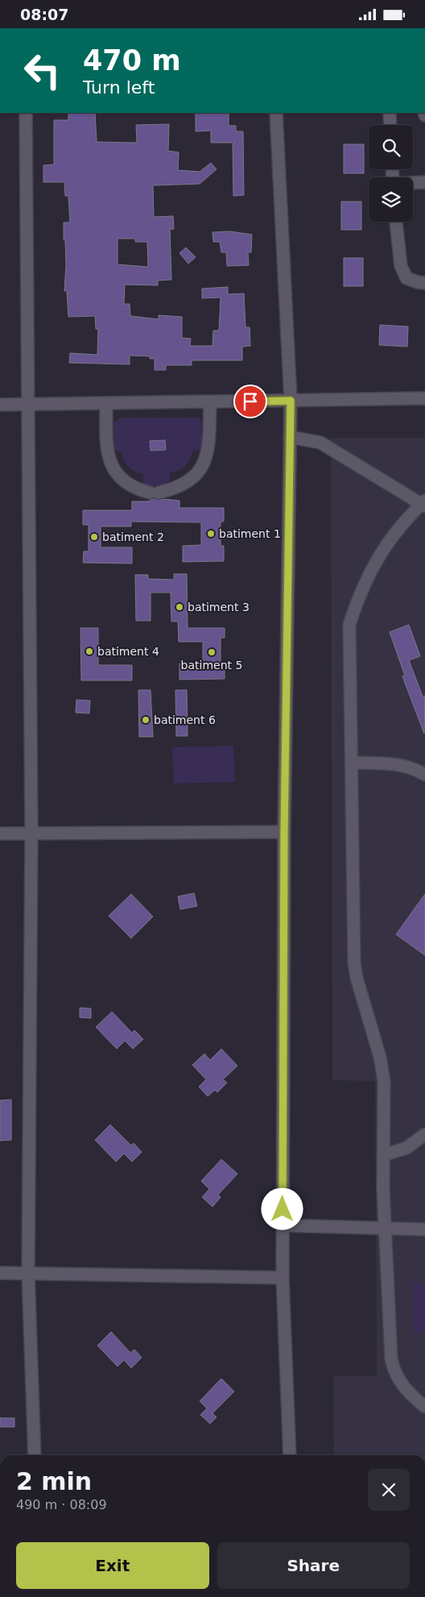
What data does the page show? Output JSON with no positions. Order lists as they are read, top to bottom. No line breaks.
{"places":["batiment 1","batiment 2","batiment 3","batiment 4","batiment 5","batiment 6"],"page":{"status":"08:07","turn":["470 m","Turn left"],"heading":["2 min","490 m · 08:09"],"buttons":["Exit","Share"]}}
